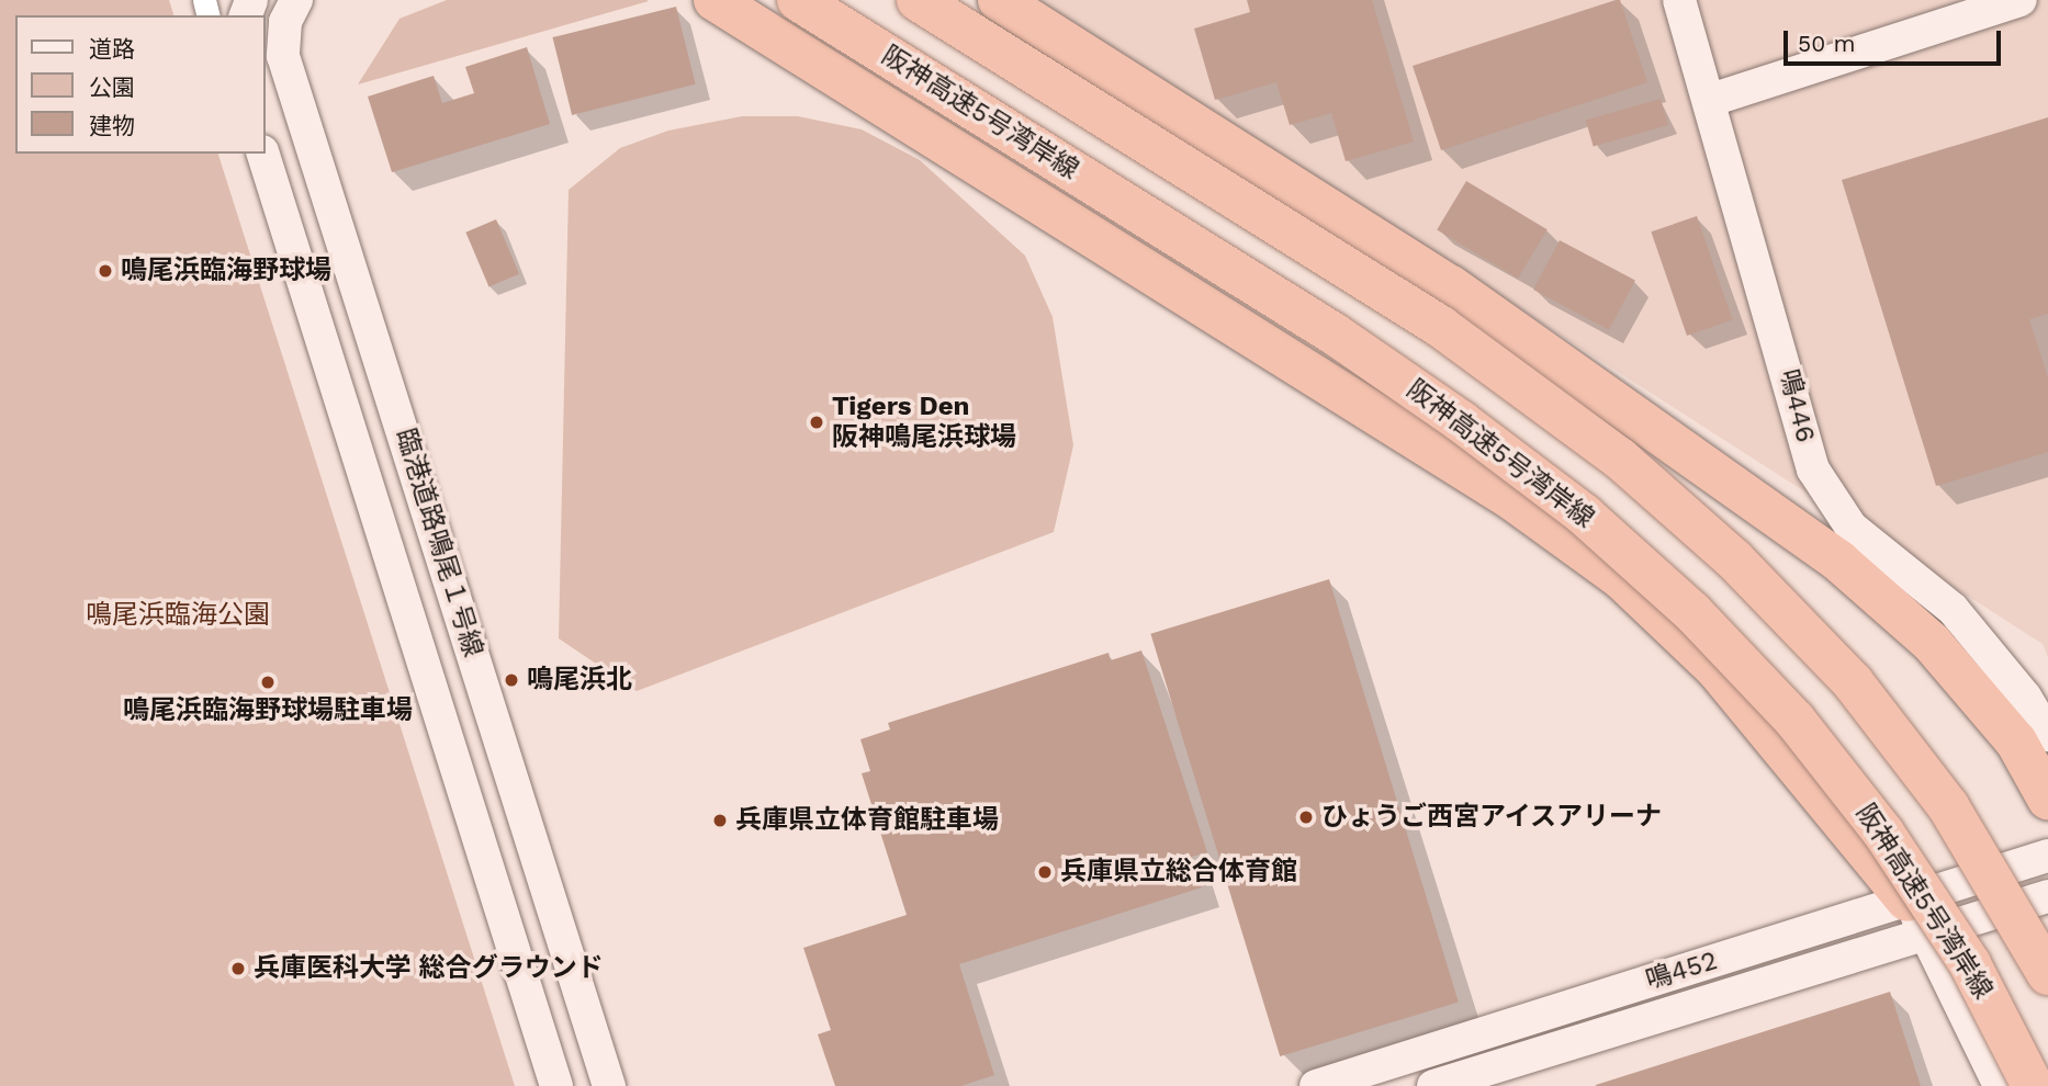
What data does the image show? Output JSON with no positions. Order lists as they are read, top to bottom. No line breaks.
{"streets":{"highway":["阪神高速5号湾岸線"],"street":["鳴446","臨港道路鳴尾１号線","鳴452"]},"parks":["鳴尾浜臨海公園"],"places":["鳴尾浜臨海野球場","Tigers Den 阪神鳴尾浜球場","鳴尾浜北","鳴尾浜臨海野球場駐車場","ひょうご西宮アイスアリーナ","兵庫県立体育館駐車場","兵庫県立総合体育館","兵庫医科大学 総合グラウンド"],"legend":["道路","公園","建物"],"scale_bar":"50 m"}
